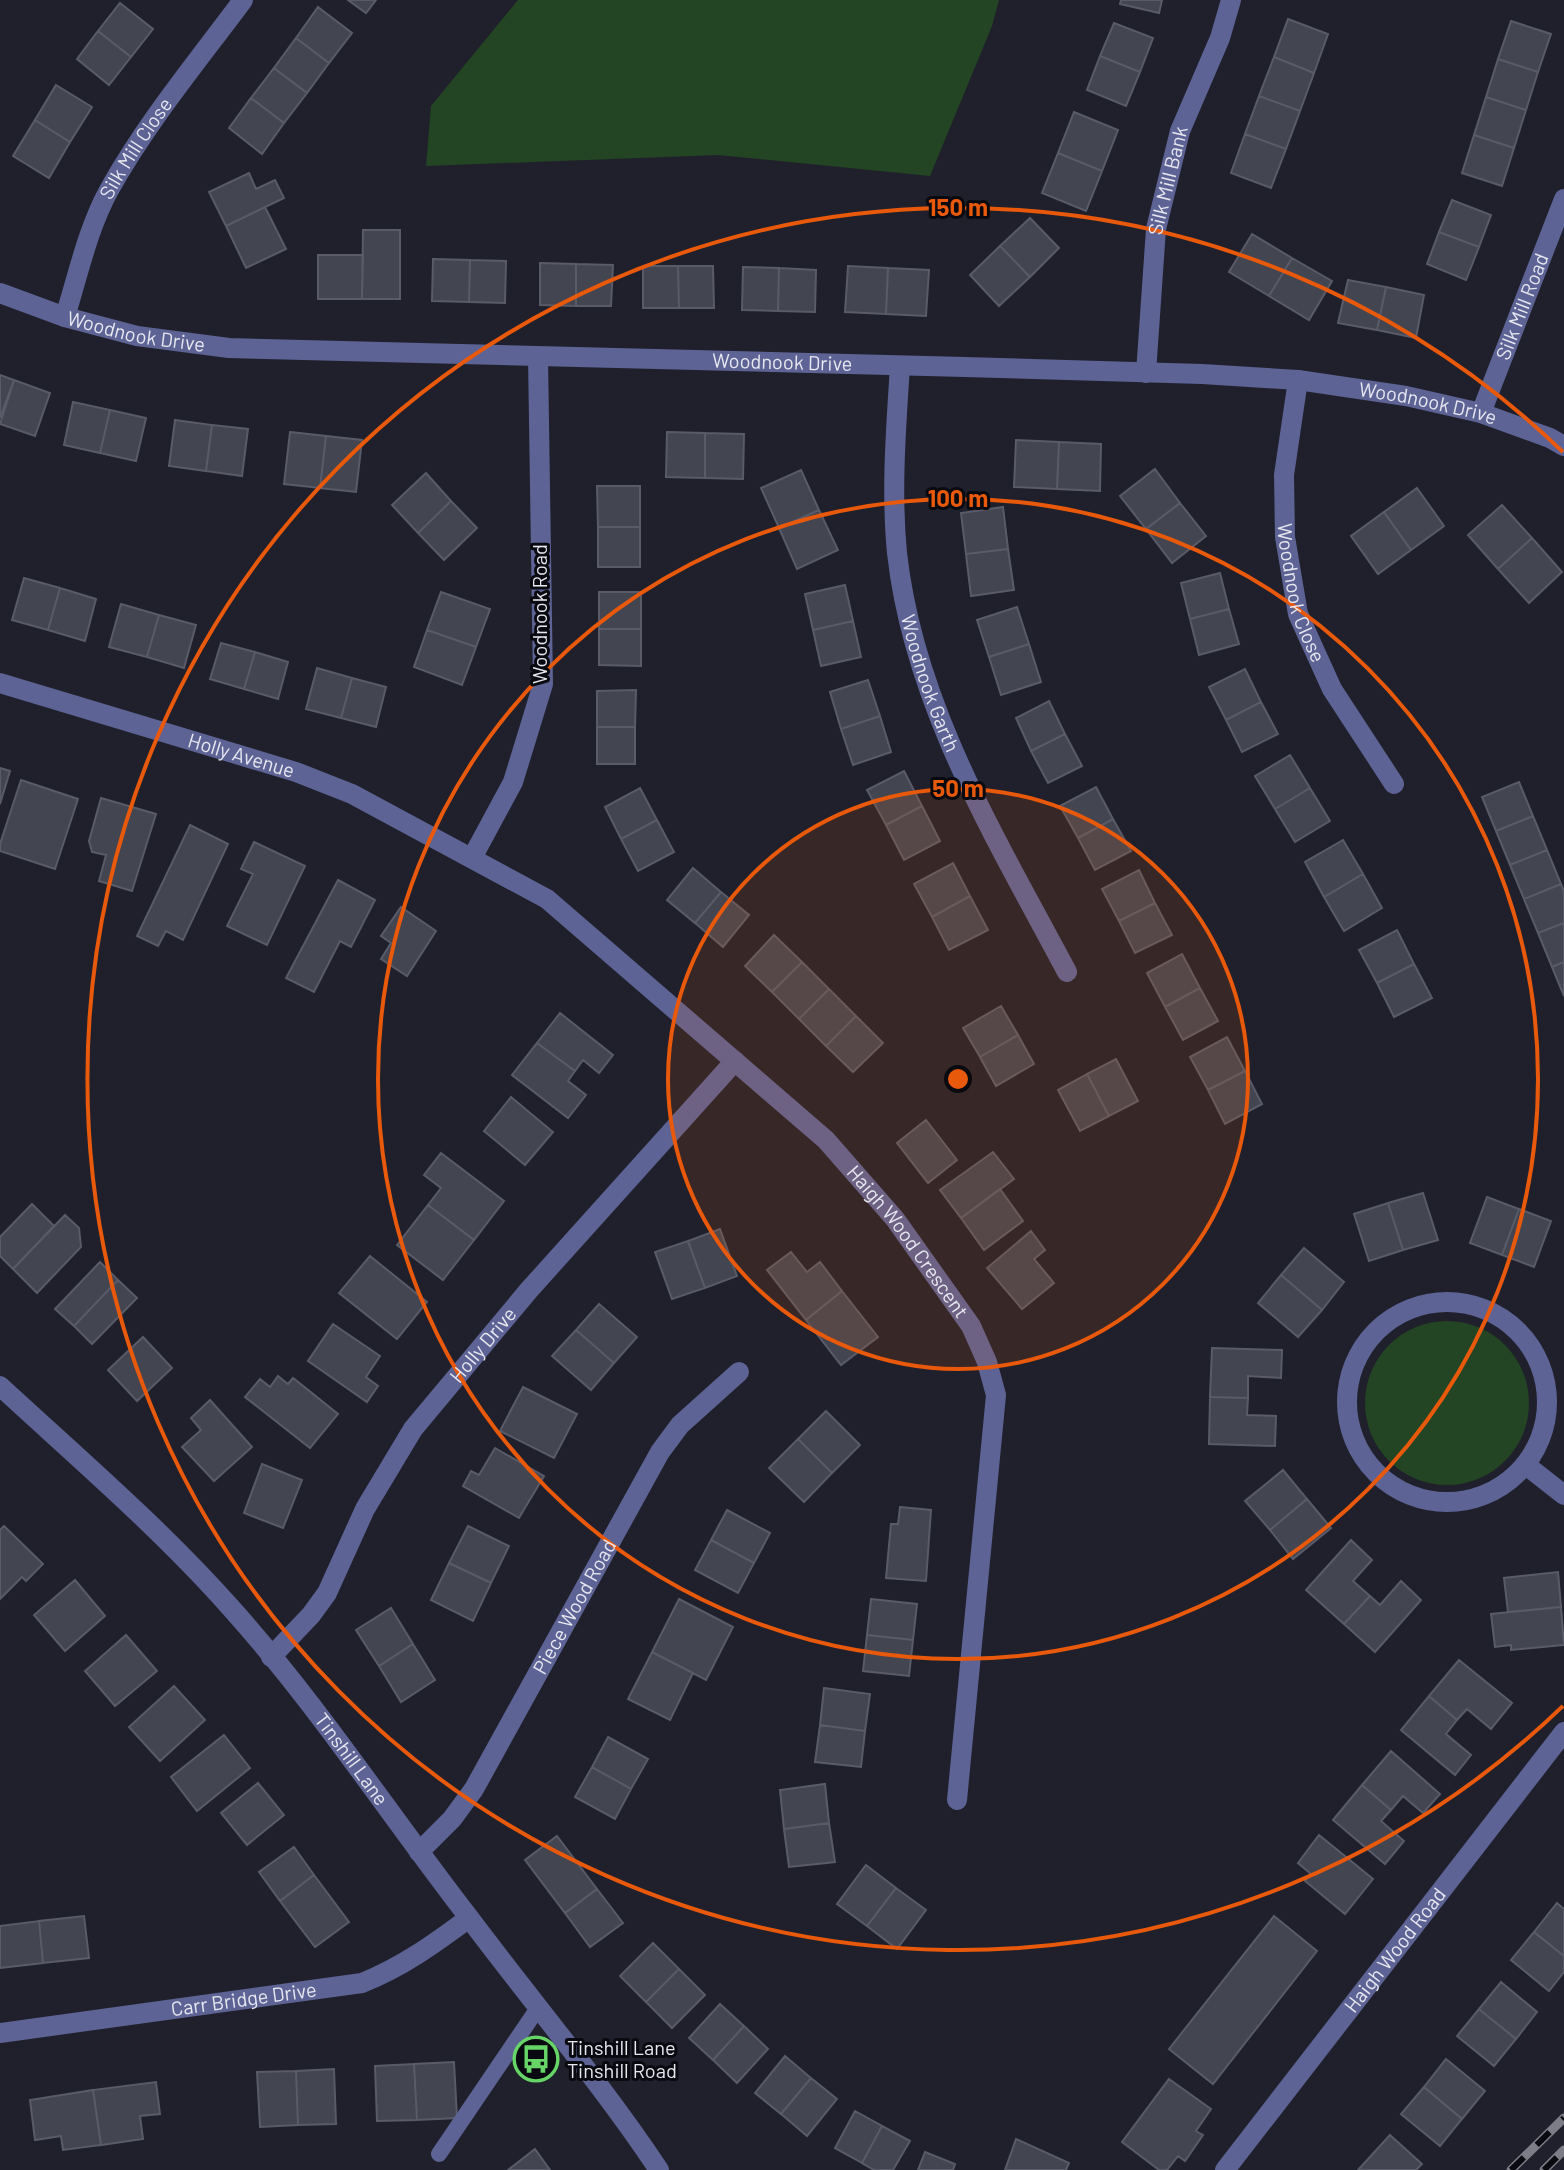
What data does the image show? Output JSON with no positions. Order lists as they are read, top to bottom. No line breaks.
{"streets":{"street":["Silk Mill Close","Silk Mill Bank","Silk Mill Road","Woodnook Drive","Woodnook Close","Woodnook Road","Woodnook Garth","Holly Avenue","Haigh Wood Crescent","Holly Drive","Piece Wood Road","Tinshill Lane","Haigh Wood Road","Carr Bridge Drive"]},"crossings":[["Silk Mill Close","Woodnook Drive"],["Silk Mill Bank","Woodnook Drive"],["Silk Mill Road","Woodnook Drive"],["Woodnook Drive","Woodnook Close"],["Woodnook Drive","Woodnook Road"],["Woodnook Drive","Woodnook Garth"],["Woodnook Road","Holly Avenue"],["Woodnook Road","Haigh Wood Crescent"],["Holly Avenue","Haigh Wood Crescent"],["Haigh Wood Crescent","Holly Drive"],["Holly Drive","Tinshill Lane"],["Piece Wood Road","Tinshill Lane"],["Tinshill Lane","Carr Bridge Drive"]],"places":{"bus stop":["Tinshill Lane Tinshill Road"]},"rings":["150 m","100 m","50 m"]}
